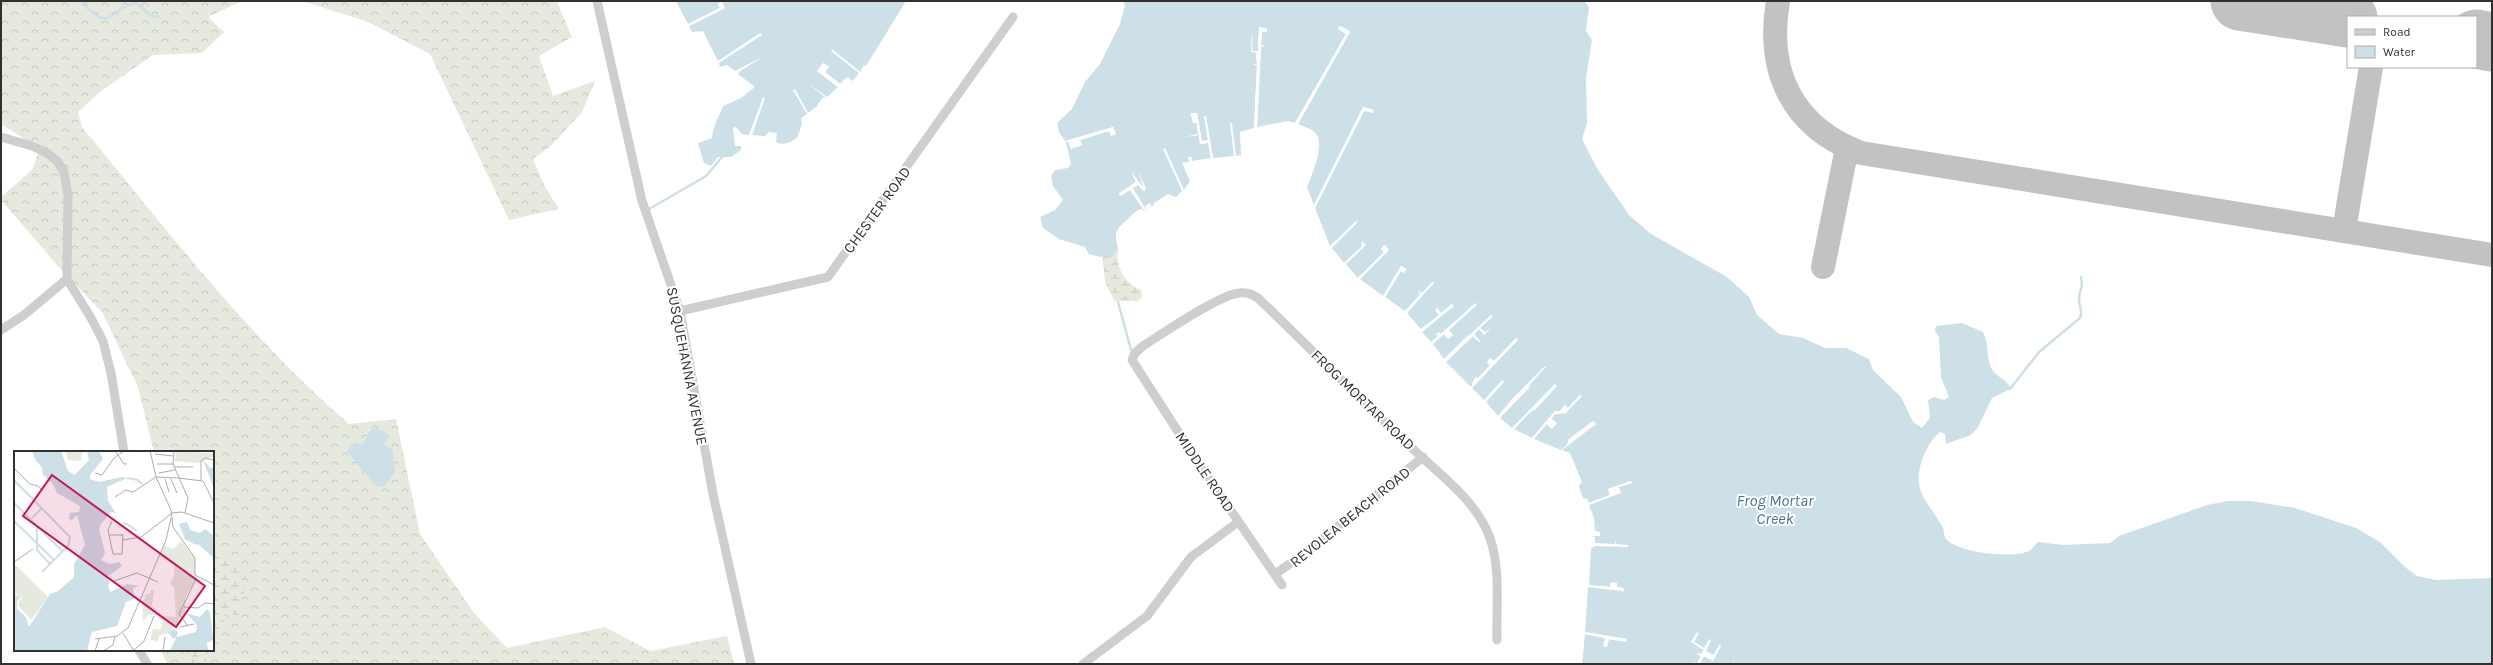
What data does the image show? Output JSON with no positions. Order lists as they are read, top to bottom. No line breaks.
{"streets":{"street":["CHESTER ROAD","SUSQUEHANNA AVENUE","FROG MORTAR ROAD","MIDDLE ROAD","REVOLEA BEACH ROAD"]},"crossings":[["CHESTER ROAD","SUSQUEHANNA AVENUE"],["FROG MORTAR ROAD","MIDDLE ROAD"],["FROG MORTAR ROAD","REVOLEA BEACH ROAD"],["MIDDLE ROAD","REVOLEA BEACH ROAD"]],"water":["Frog Mortar Creek"],"legend":["Road","Water"]}
